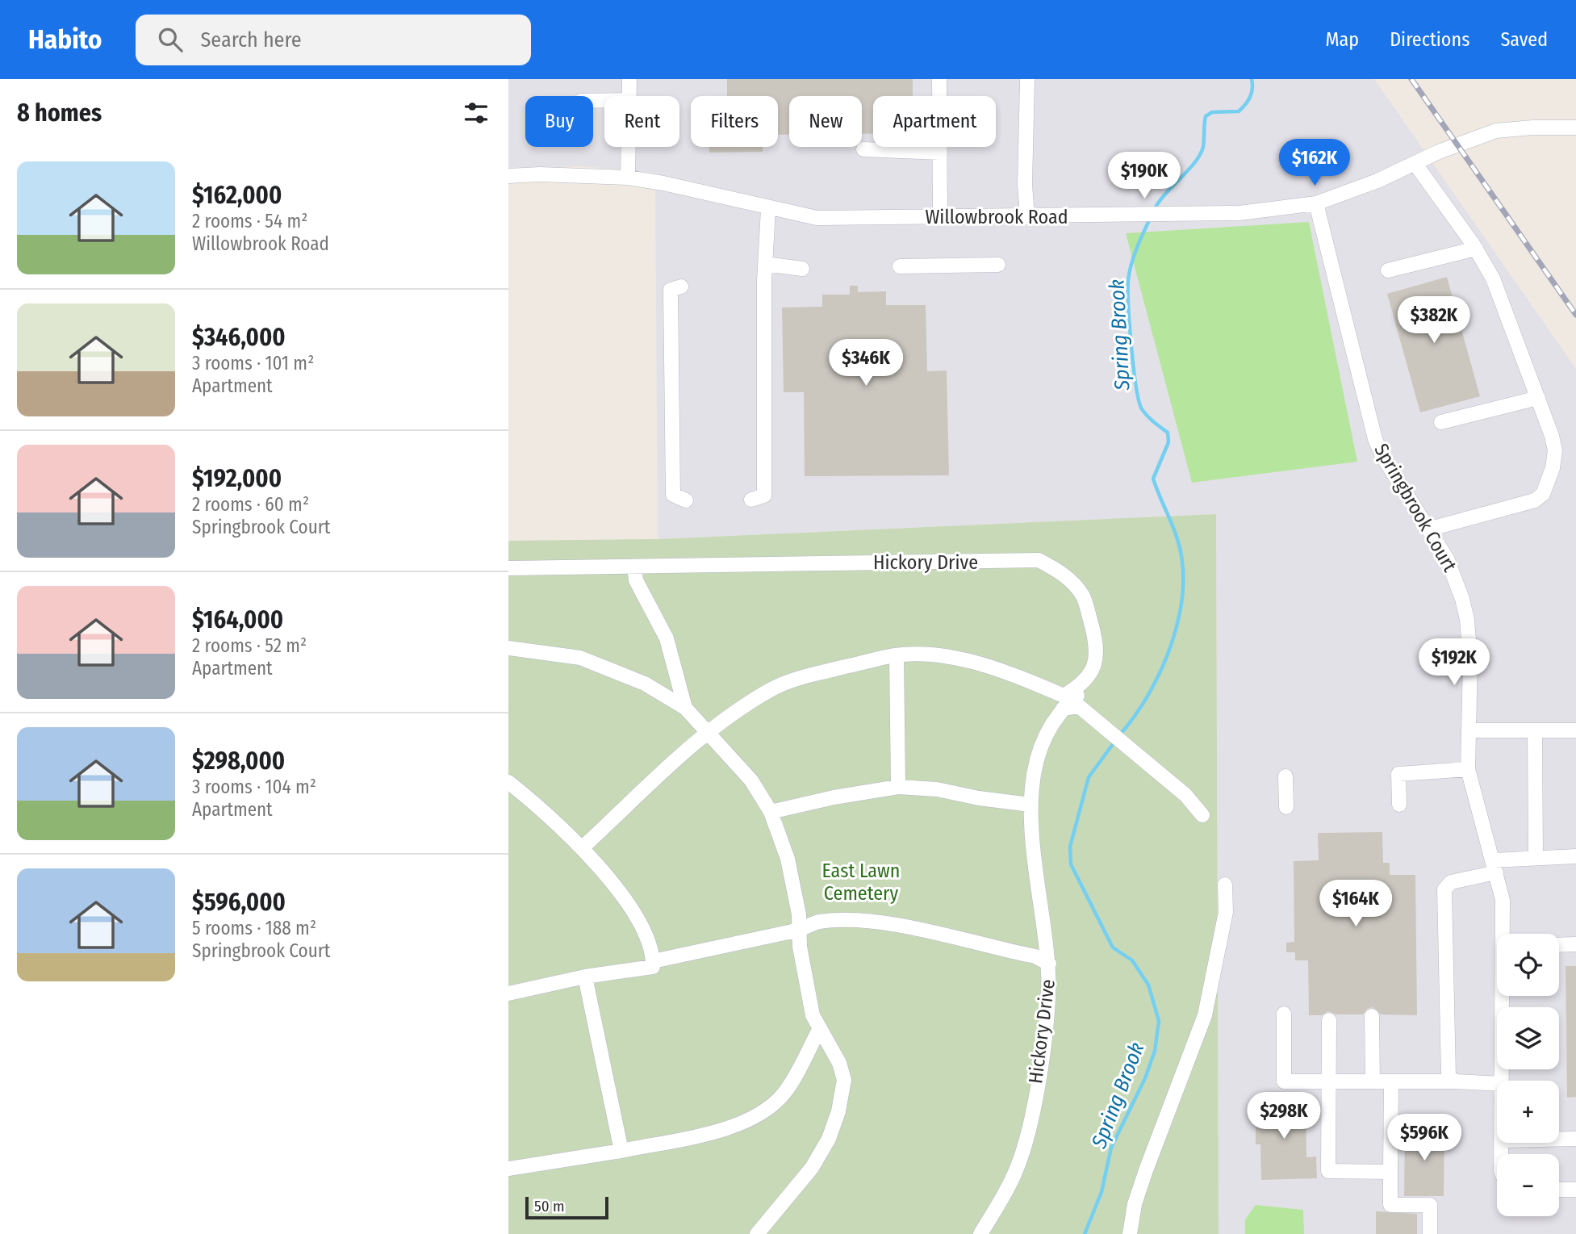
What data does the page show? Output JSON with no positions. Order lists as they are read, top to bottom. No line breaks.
{"streets":{"street":["Willowbrook Road","Springbrook Court","Hickory Drive"]},"crossings":[["Willowbrook Road","Springbrook Court"]],"water":["Spring Brook"],"parks":["East Lawn Cemetery"],"scale_bar":"50 m","page":{"header":"Habito","search":"Search here","nav":["Map","Directions","Saved"],"heading":"8 homes","chip":["Buy","Rent","Filters","New","Apartment"],"price":["$162K","$190K","$382K","$346K","$192K","$164K","$298K","$596K"],"list":[{"name":"$162,000","note":"2 rooms · 54 m² · Willowbrook Road"},{"name":"$346,000","note":"3 rooms · 101 m² · Apartment"},{"name":"$192,000","note":"2 rooms · 60 m² · Springbrook Court"},{"name":"$164,000","note":"2 rooms · 52 m² · Apartment"},{"name":"$298,000","note":"3 rooms · 104 m² · Apartment"},{"name":"$596,000","note":"5 rooms · 188 m² · Springbrook Court"}],"map_buttons":["+","−"],"scale":"50 m"}}
